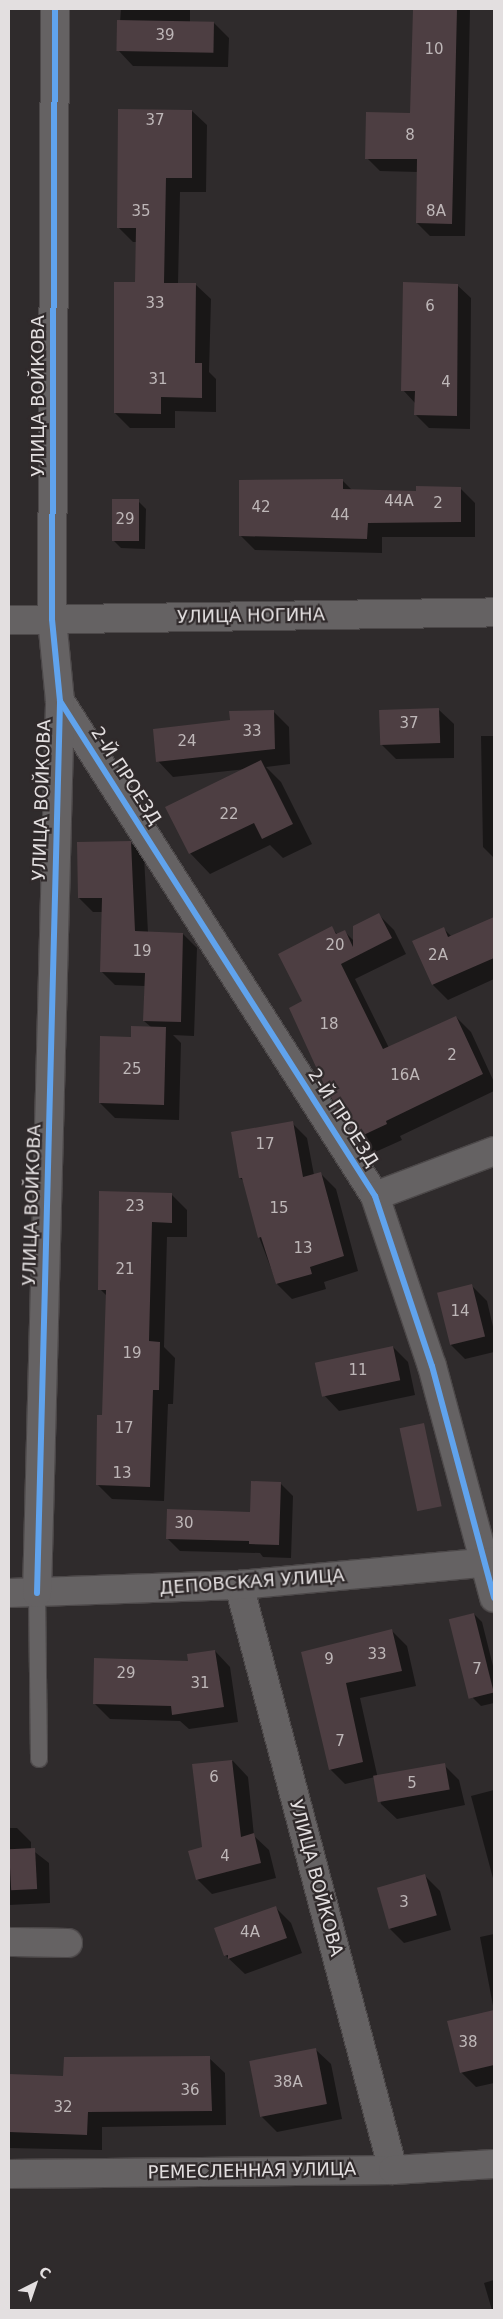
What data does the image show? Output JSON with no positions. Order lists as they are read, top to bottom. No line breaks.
{"streets":{"street":["УЛИЦА ВОЙКОВА","УЛИЦА НОГИНА","2-Й ПРОЕЗД","ДЕПОВСКАЯ УЛИЦА","РЕМЕСЛЕННАЯ УЛИЦА"]},"crossings":[["УЛИЦА ВОЙКОВА","УЛИЦА НОГИНА"],["УЛИЦА ВОЙКОВА","2-Й ПРОЕЗД"],["УЛИЦА ВОЙКОВА","ДЕПОВСКАЯ УЛИЦА"],["УЛИЦА ВОЙКОВА","РЕМЕСЛЕННАЯ УЛИЦА"],["2-Й ПРОЕЗД","ДЕПОВСКАЯ УЛИЦА"]],"house_numbers":["39","10","37","8","35","8А","33","6","31","4","44А","2","42","44","29","37","33","24","22","20","19","2А","18","2","25","16А","17","23","15","13","21","14","19","11","17","13","30","33","9","7","29","31","7","6","5","4","3","4А","38","38А","36","32"],"north":"top right"}
